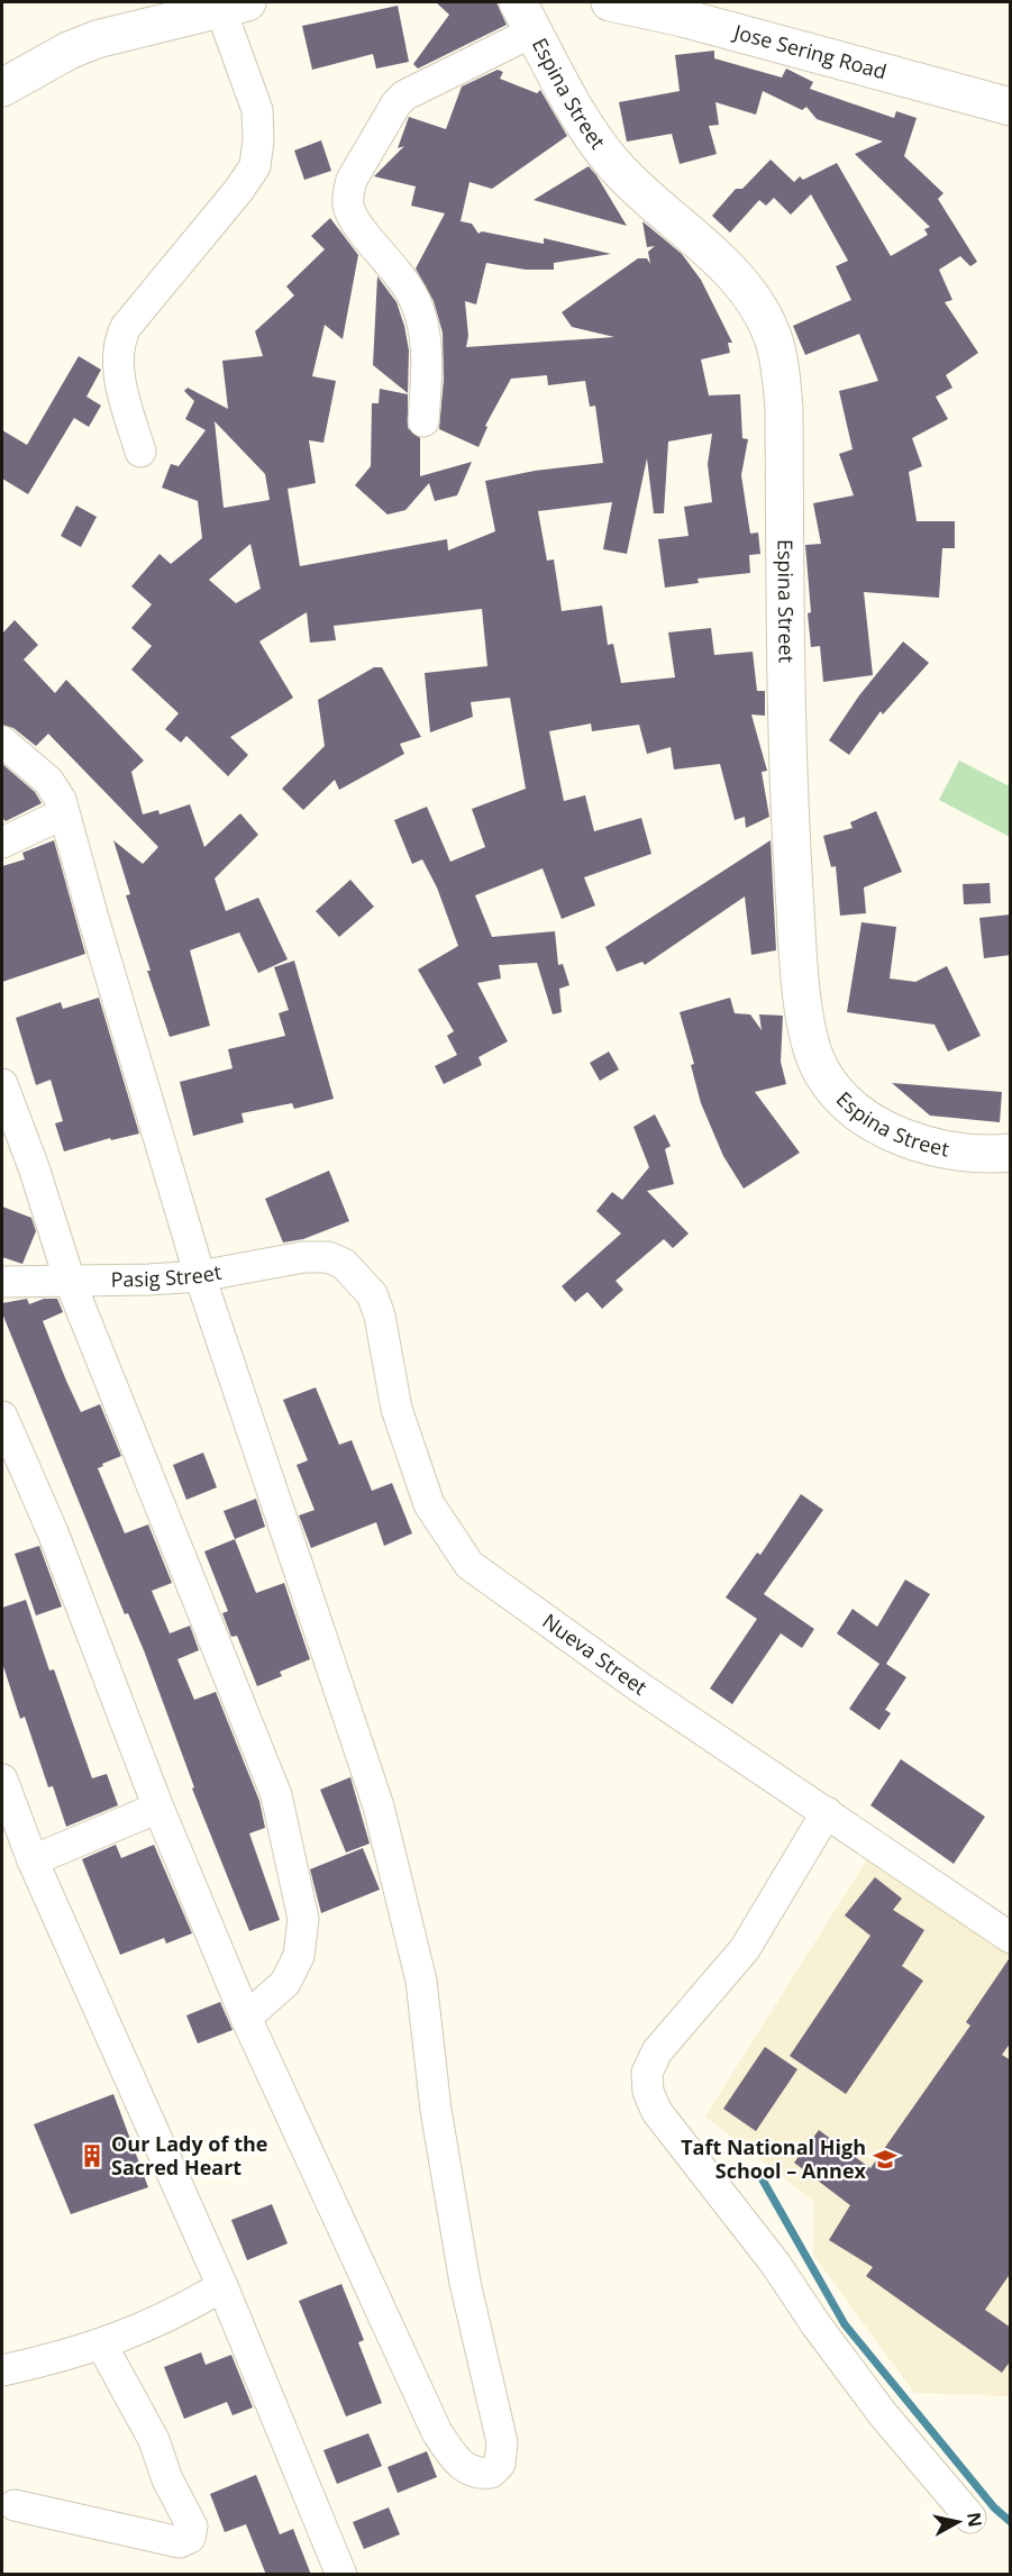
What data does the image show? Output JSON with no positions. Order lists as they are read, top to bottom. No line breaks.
{"streets":{"main road":["Jose Sering Road","Espina Street"],"street":["Pasig Street","Nueva Street"]},"crossings":[["Pasig Street","Nueva Street"]],"places":{"building":["Our Lady of the Sacred Heart"],"school or university":["Taft National High School – Annex"]},"north":"right"}
